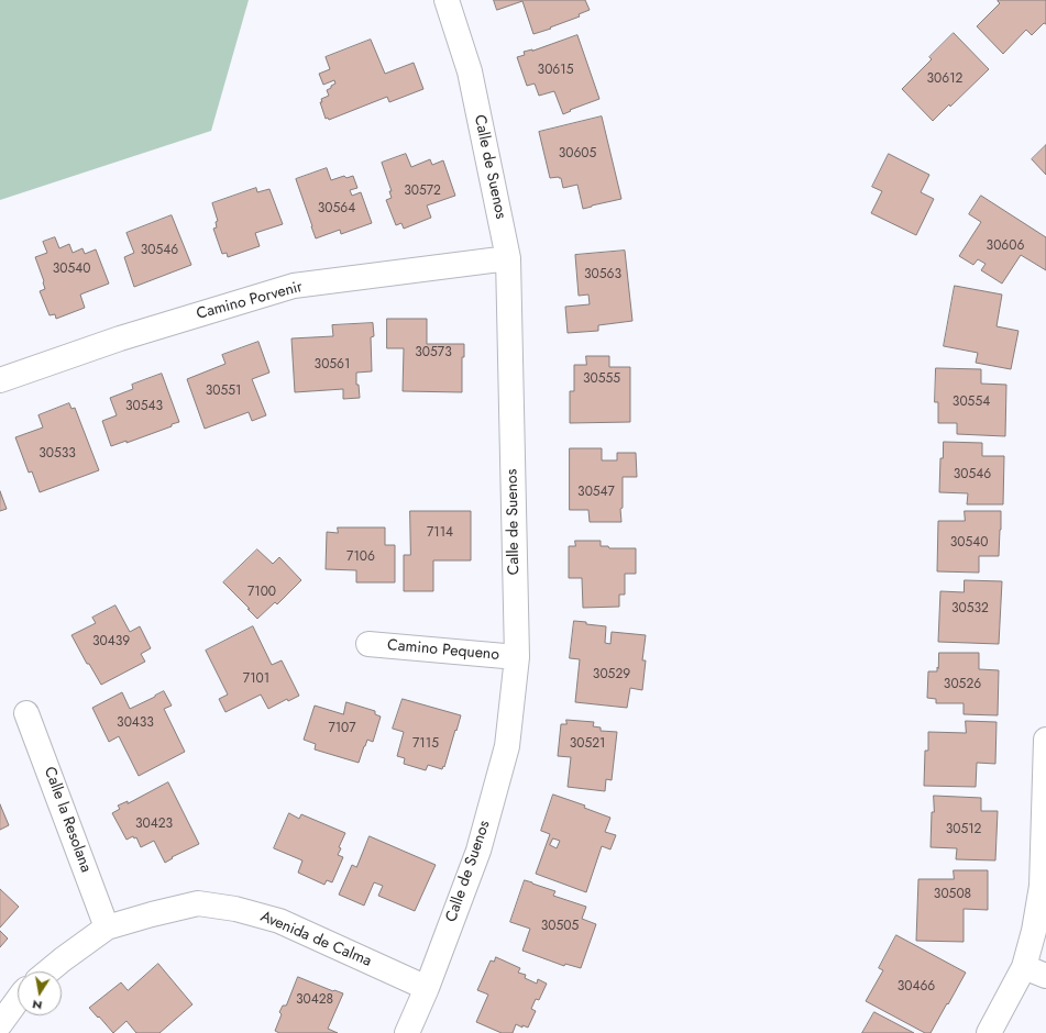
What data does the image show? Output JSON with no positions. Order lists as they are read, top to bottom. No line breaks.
{"streets":{"street":["Calle de Suenos","Camino Porvenir","Camino Pequeno","Calle la Resolana","Avenida de Calma"]},"crossings":[["Calle de Suenos","Camino Porvenir"],["Calle de Suenos","Camino Pequeno"],["Calle de Suenos","Avenida de Calma"],["Calle la Resolana","Avenida de Calma"]],"house_numbers":["30615","30612","30605","30572","30564","30606","30546","30540","30563","30573","30561","30555","30551","30554","30543","30533","30546","30547","7114","30540","7106","7100","30532","30439","30529","7101","30526","30433","7107","7115","30521","30423","30512","30508","30505","30466","30428"],"north":"bottom"}
